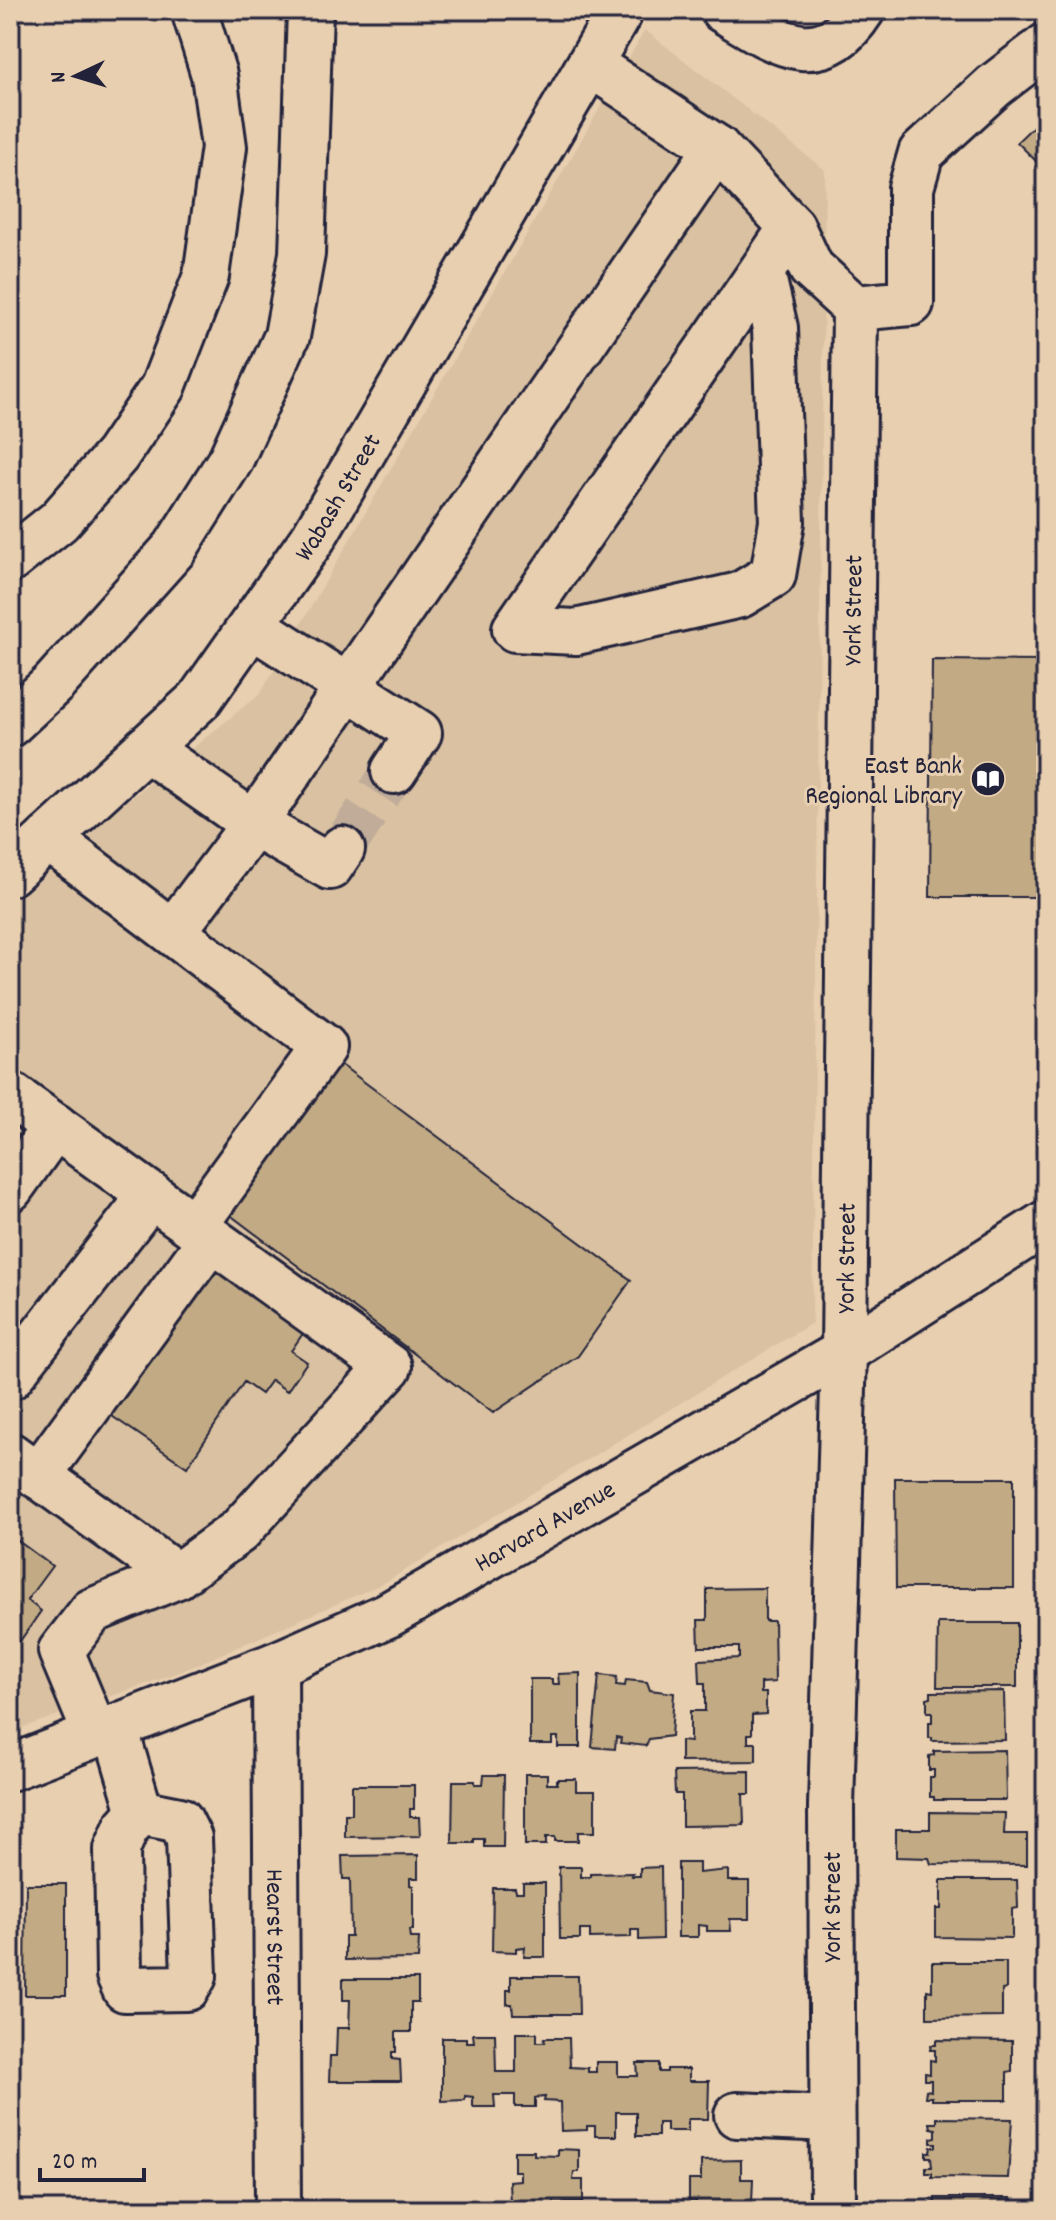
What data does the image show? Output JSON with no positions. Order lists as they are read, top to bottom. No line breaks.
{"streets":{"main road":["Wabash Street","York Street","Harvard Avenue","Hearst Street"]},"crossings":[["York Street","Harvard Avenue"],["Harvard Avenue","Hearst Street"]],"places":{"library":["East Bank Regional Library"]},"scale_bar":"20 m","north":"left"}
